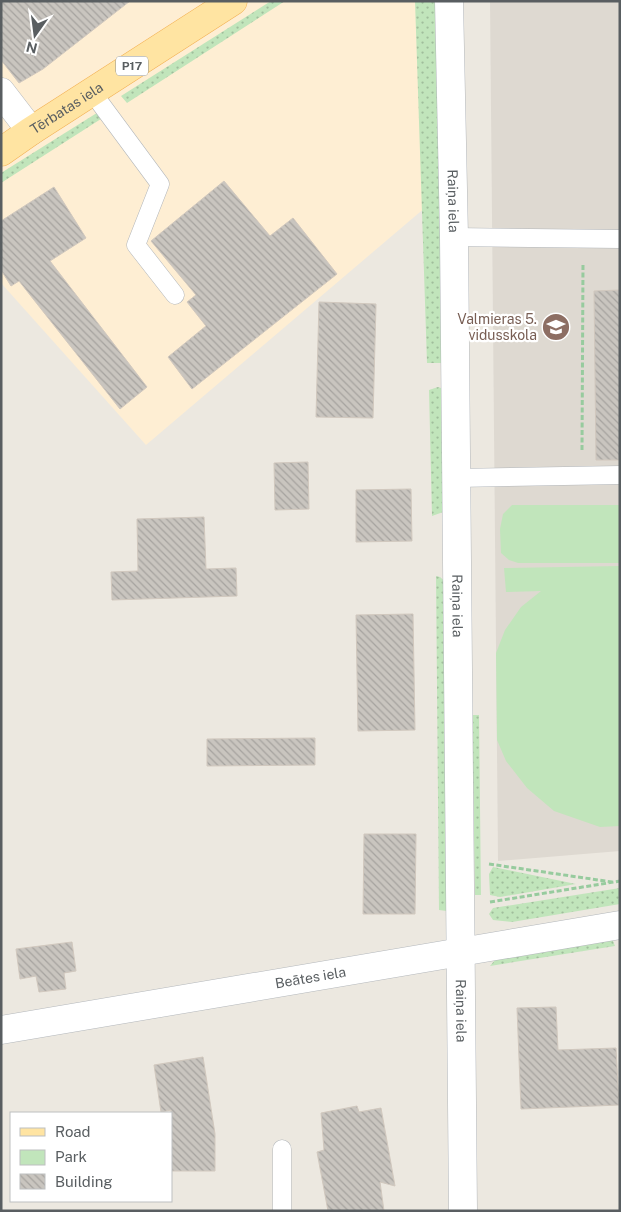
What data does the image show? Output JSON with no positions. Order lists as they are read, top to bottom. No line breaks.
{"streets":{"main road":["P17","Tērbatas iela"],"street":["Raiņa iela","Beātes iela"]},"crossings":[["Raiņa iela","Beātes iela"]],"places":{"school or university":["Valmieras 5. vidusskola"]},"legend":["Road","Park","Building"],"north":"bottom"}
